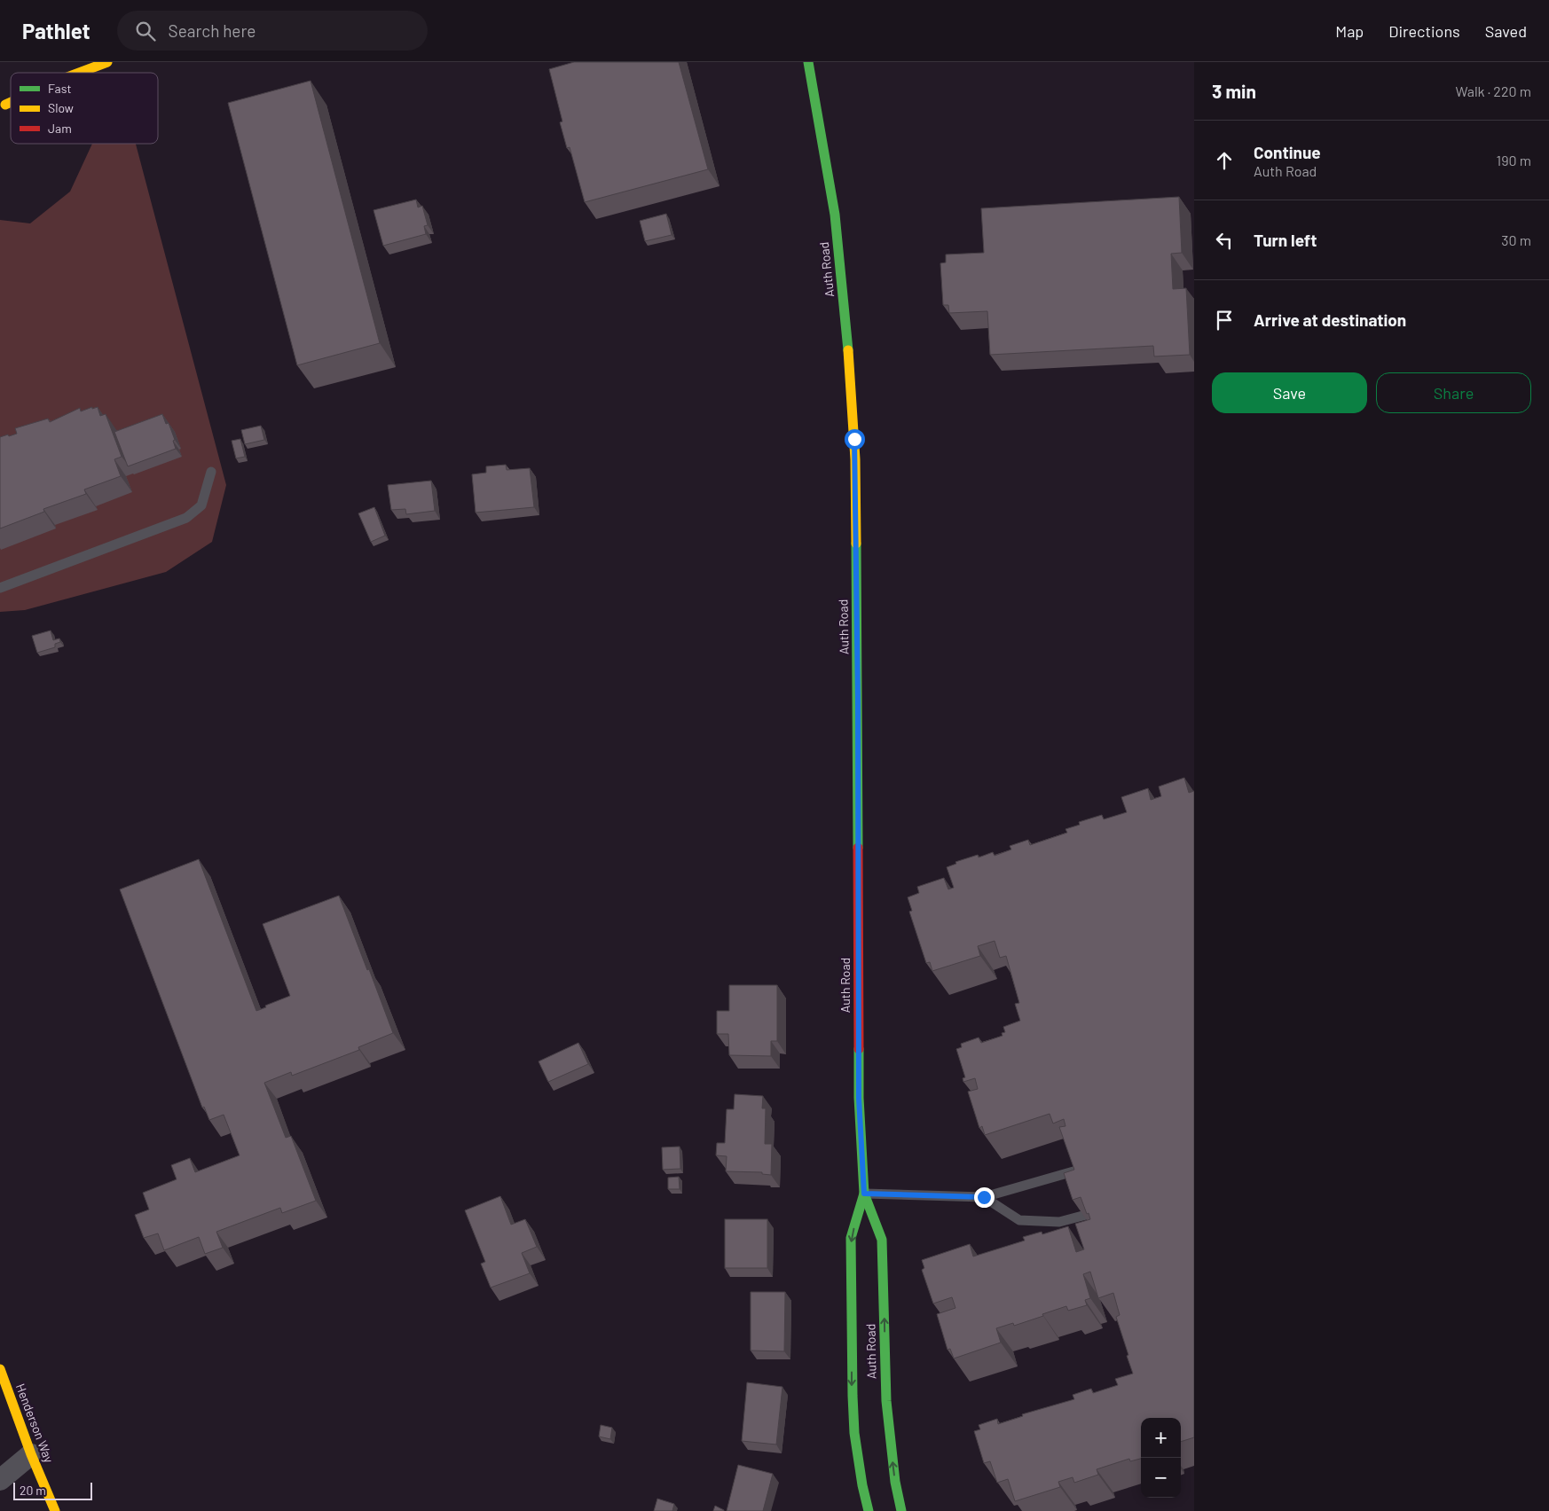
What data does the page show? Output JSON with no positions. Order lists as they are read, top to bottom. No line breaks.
{"streets":{"main road":["Auth Road","Henderson Way"]},"legend":["Fast","Slow","Jam"],"scale_bar":"20 m","page":{"header":"Pathlet","search":"Search here","nav":["Map","Directions","Saved"],"heading":["3 min","Walk · 220 m"],"list":[["Continue","Auth Road","190 m"],["Turn left","30 m"],"Arrive at destination"],"buttons":["Save","Share"],"map_buttons":["+","−"],"scale":"20 m"}}
